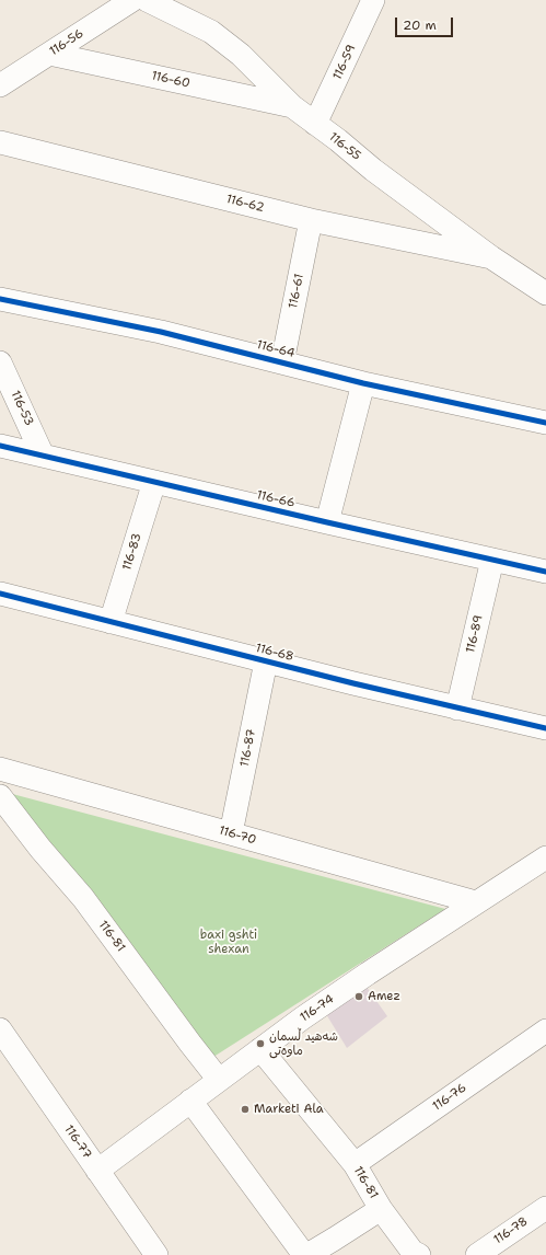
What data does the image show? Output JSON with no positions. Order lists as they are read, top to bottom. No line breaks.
{"streets":{"street":["116-56","116-59","116-60","116-55","116-62","116-61","116-64","116-53","116-66","116-83","116-89","116-68","116-87","116-70","116-81","116-74","116-76","116-77","116-78"]},"crossings":[["116-56","116-60"],["116-59","116-55"],["116-60","116-55"],["116-55","116-62"],["116-62","116-61"],["116-61","116-64"],["116-53","116-66"],["116-66","116-83"],["116-66","116-89"],["116-83","116-68"],["116-89","116-68"],["116-68","116-87"],["116-87","116-70"],["116-70","116-74"],["116-81","116-74"],["116-81","116-76"],["116-74","116-77"]],"parks":["baxi gshti shexan"],"places":["Amez","شەھید ڵسمان ماوەتی","Marketi Ala"],"scale_bar":"20 m"}
